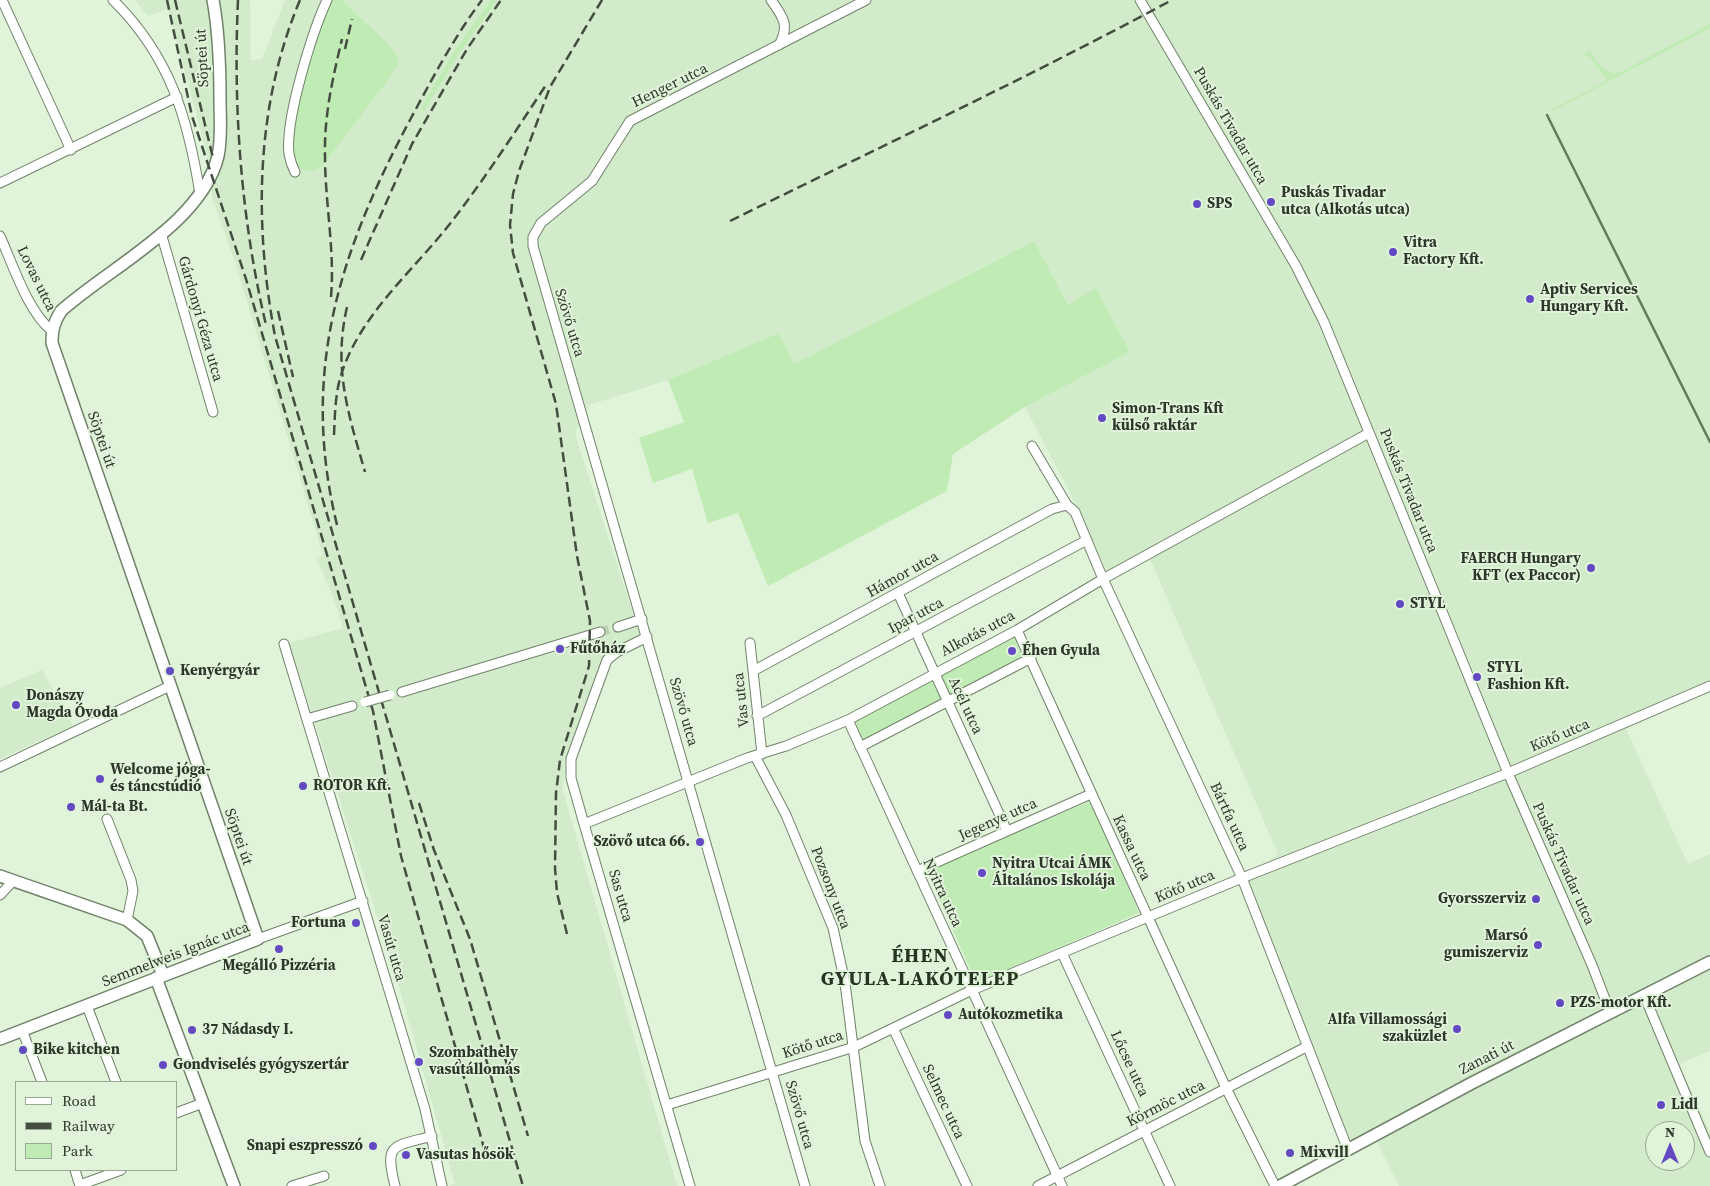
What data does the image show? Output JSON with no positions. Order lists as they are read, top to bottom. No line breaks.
{"streets":{"street":["Söptei út","Henger utca","Puskás Tivadar utca","Lovas utca","Gárdonyi Géza utca","Szövő utca","Hámor utca","Ipar utca","Alkotás utca","Vas utca","Acél utca","Kötő utca","Bártfa utca","Jegenye utca","Kassa utca","Pozsony utca","Nyitra utca","Sas utca","Vasút utca","Semmelweis Ignác utca","Zanati út","Lőcse utca","Selmec utca","Körmöc utca"]},"crossings":[["Söptei út","Lovas utca"],["Söptei út","Gárdonyi Géza utca"],["Söptei út","Semmelweis Ignác utca"],["Henger utca","Szövő utca"],["Puskás Tivadar utca","Alkotás utca"],["Puskás Tivadar utca","Kötő utca"],["Puskás Tivadar utca","Zanati út"],["Szövő utca","Alkotás utca"],["Szövő utca","Kötő utca"],["Szövő utca","Sas utca"],["Hámor utca","Vas utca"],["Hámor utca","Acél utca"],["Hámor utca","Bártfa utca"],["Ipar utca","Vas utca"],["Ipar utca","Acél utca"],["Ipar utca","Bártfa utca"],["Alkotás utca","Vas utca"],["Alkotás utca","Acél utca"],["Alkotás utca","Bártfa utca"],["Alkotás utca","Kassa utca"],["Alkotás utca","Pozsony utca"],["Alkotás utca","Nyitra utca"],["Alkotás utca","Sas utca"],["Vas utca","Pozsony utca"],["Acél utca","Jegenye utca"],["Kötő utca","Bártfa utca"],["Kötő utca","Kassa utca"],["Kötő utca","Pozsony utca"],["Kötő utca","Nyitra utca"],["Kötő utca","Sas utca"],["Kötő utca","Lőcse utca"],["Kötő utca","Selmec utca"],["Bártfa utca","Zanati út"],["Bártfa utca","Körmöc utca"],["Jegenye utca","Kassa utca"],["Jegenye utca","Nyitra utca"],["Kassa utca","Körmöc utca"],["Nyitra utca","Körmöc utca"],["Vasút utca","Semmelweis Ignác utca"],["Lőcse utca","Körmöc utca"]],"districts":["ÉHEN GYULA-LAKÓTELEP"],"places":["Puskás Tivadar utca (Alkotás utca)","SPS","Vitra Factory Kft.","Aptiv Services Hungary Kft.","Simon-Trans Kft külső raktár","FAERCH Hungary KFT (ex Paccor)","STYL","Fűtőház","Éhen Gyula","Kenyérgyár","STYL Fashion Kft.","Donászy Magda Óvoda","Welcome jóga- és táncstúdió","ROTOR Kft.","Mál-ta Bt.","Szövő utca 66.","Nyitra Utcai ÁMK Általános Iskolája","Gyorsszerviz","Fortuna","Marsó gumiszerviz","Megálló Pizzéria","PZS-motor Kft.","Autókozmetika","Alfa Villamossági szaküzlet","37 Nádasdy I.","Bike kitchen","Szombathely vasútállomás","Gondviselés gyógyszertár","Lidl","Snapi eszpresszó","Mixvill","Vasutas hősök"],"legend":["Road","Railway","Park"],"north":"top"}
